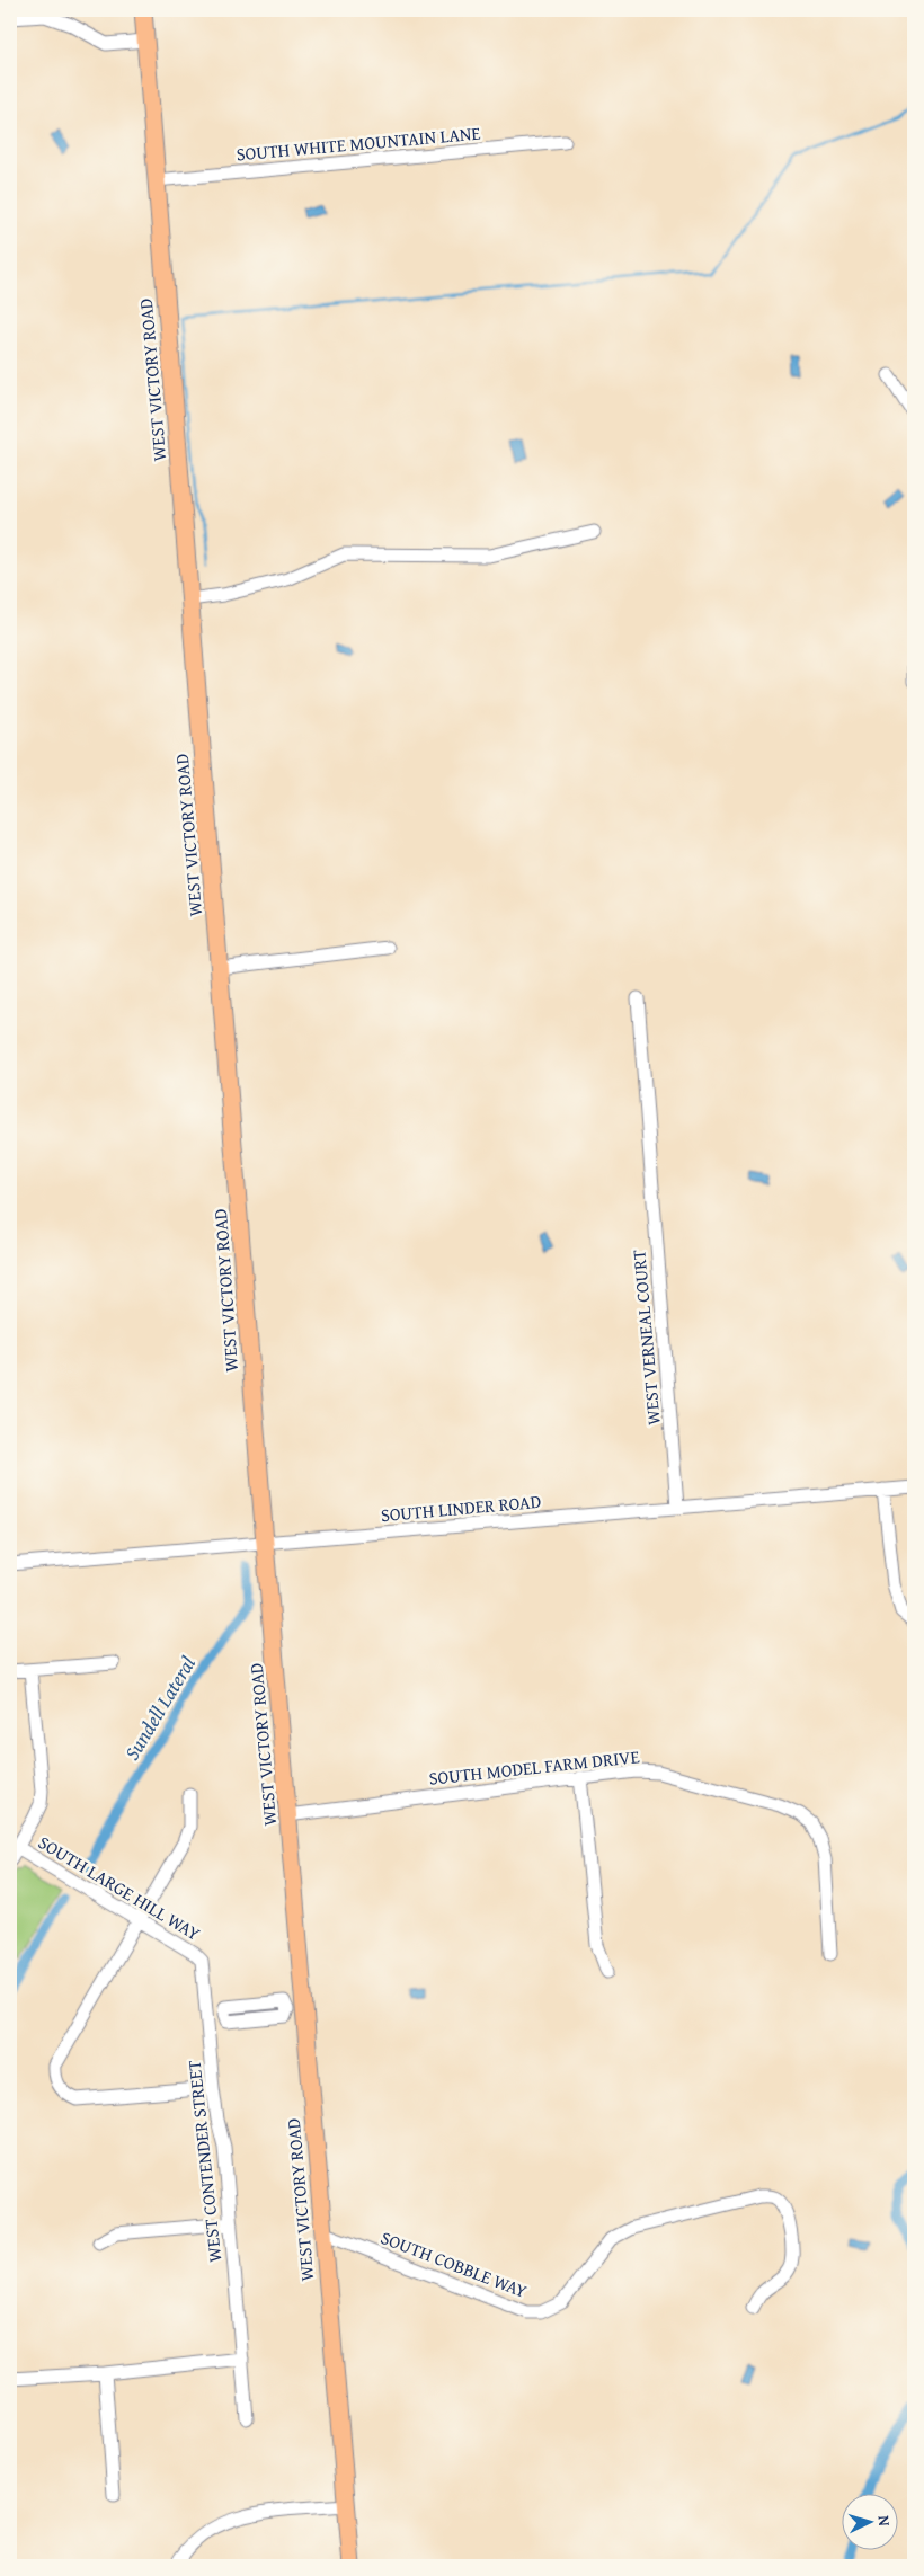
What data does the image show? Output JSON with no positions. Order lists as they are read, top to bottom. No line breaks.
{"streets":{"main road":["WEST VICTORY ROAD"],"street":["SOUTH WHITE MOUNTAIN LANE","WEST VERNEAL COURT","SOUTH LINDER ROAD","SOUTH MODEL FARM DRIVE","SOUTH LARGE HILL WAY","WEST CONTENDER STREET","SOUTH COBBLE WAY"]},"crossings":[["SOUTH WHITE MOUNTAIN LANE","WEST VICTORY ROAD"],["WEST VICTORY ROAD","SOUTH LINDER ROAD"],["WEST VICTORY ROAD","SOUTH MODEL FARM DRIVE"],["WEST VICTORY ROAD","SOUTH COBBLE WAY"],["WEST VERNEAL COURT","SOUTH LINDER ROAD"],["SOUTH LARGE HILL WAY","WEST CONTENDER STREET"]],"water":["Sundell Lateral"],"north":"right"}
